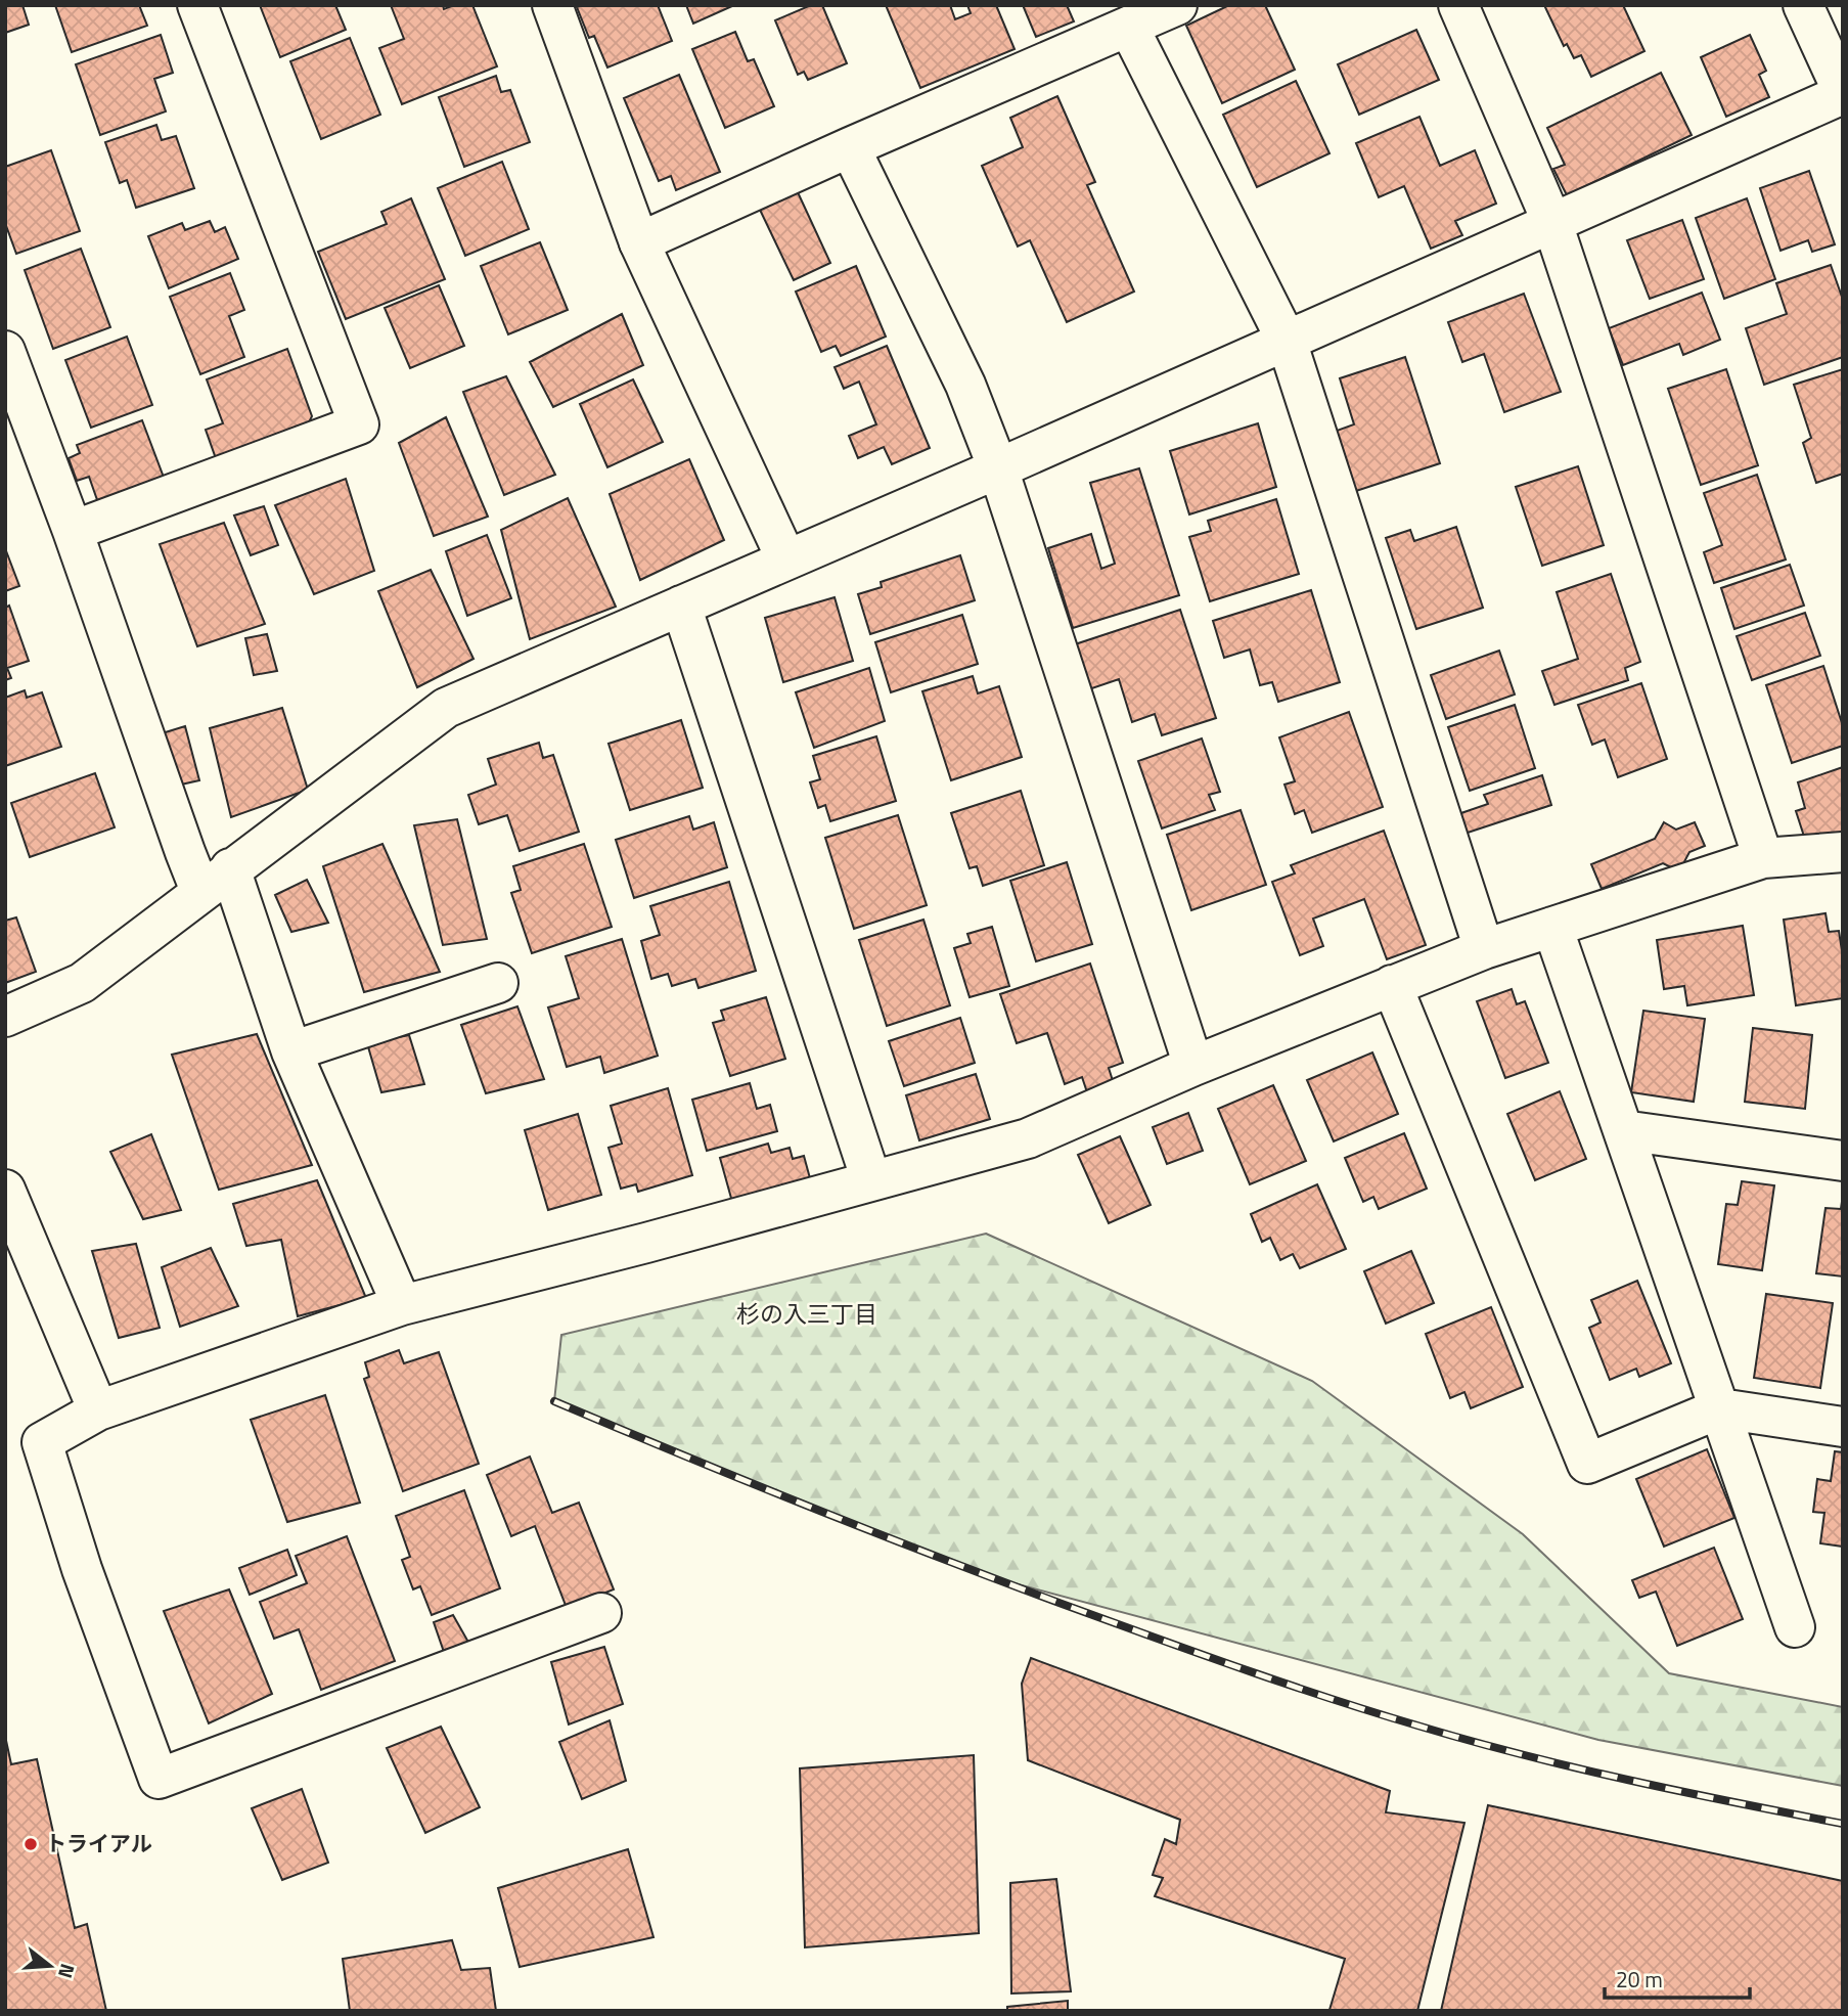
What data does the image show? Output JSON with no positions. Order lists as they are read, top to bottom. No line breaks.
{"districts":["杉の入三丁目"],"places":["トライアル"],"scale_bar":"20 m","north":"right"}
